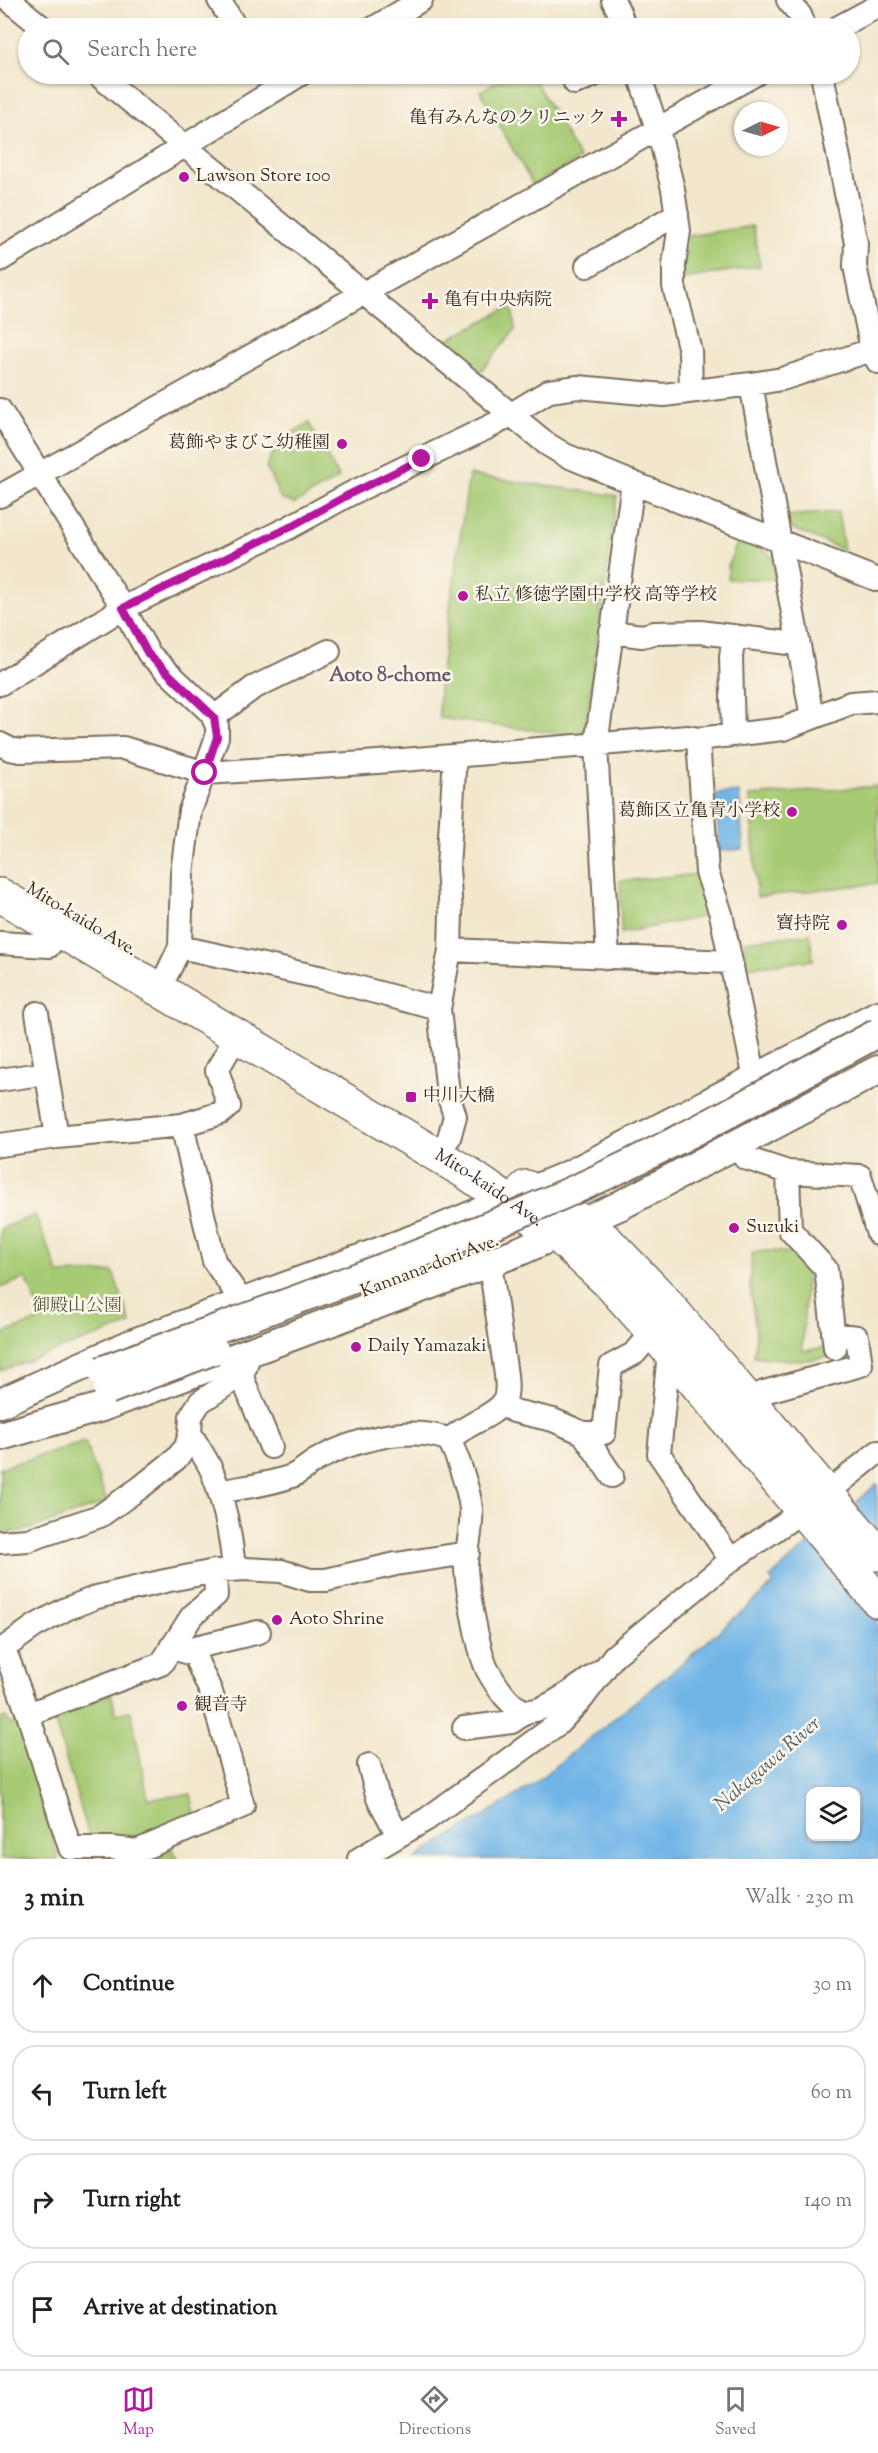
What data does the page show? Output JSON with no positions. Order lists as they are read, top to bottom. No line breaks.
{"streets":{"highway":["Mito-kaido Ave."],"main road":["Kannana-dori Ave."]},"districts":["Aoto 8-chome"],"water":["Nakagawa River"],"parks":["御殿山公園"],"places":{"health":["亀有みんなのクリニック","亀有中央病院"],"other":["Lawson Store 100","葛飾やまびこ幼稚園","私立 修徳学園中学校 高等学校","葛飾区立亀青小学校","寶持院","Suzuki","Daily Yamazaki","Aoto Shrine","観音寺"],"transit":["中川大橋"]},"north":"right","page":{"search":"Search here","heading":["3 min","Walk · 230 m"],"list":[["Continue","30 m"],["Turn left","60 m"],["Turn right","140 m"],"Arrive at destination"],"nav":["Map","Directions","Saved"]}}
